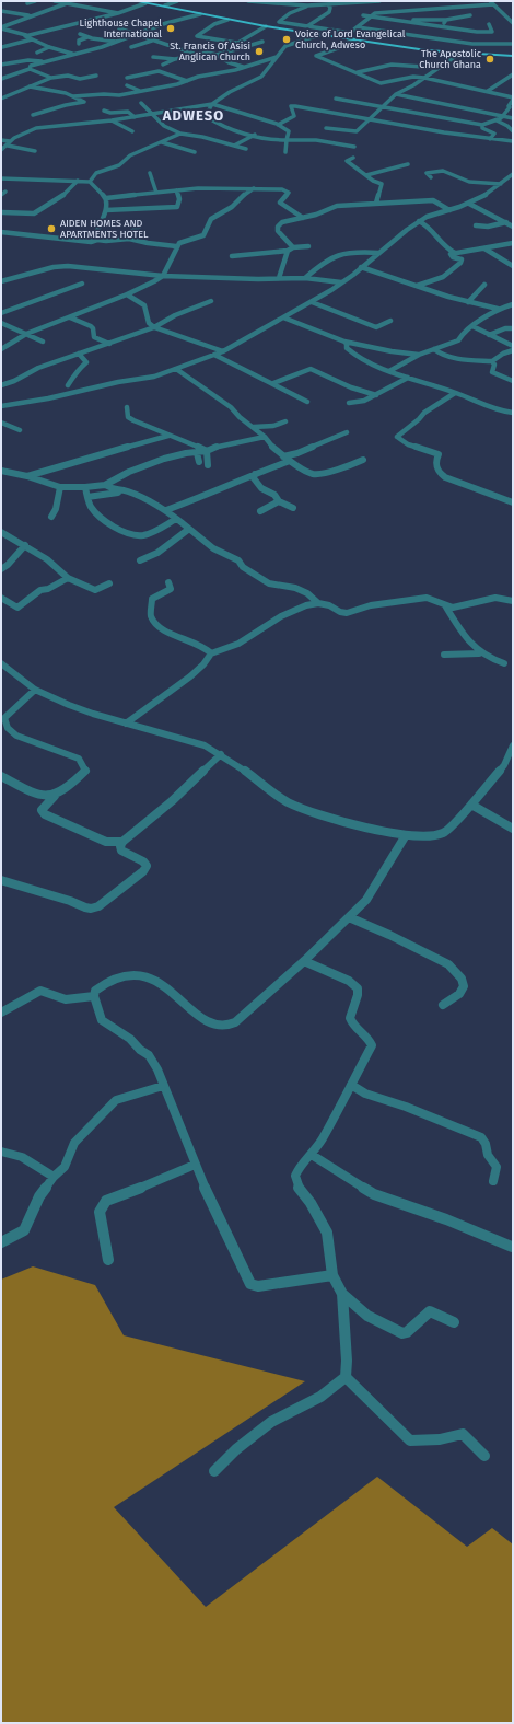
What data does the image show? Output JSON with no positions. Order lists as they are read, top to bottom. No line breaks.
{"districts":["ADWESO"],"places":["Lighthouse Chapel International","Voice of Lord Evangelical Church, Adweso","St. Francis Of Asisi Anglican Church","The Apostolic Church Ghana","AIDEN HOMES AND APARTMENTS HOTEL"]}
